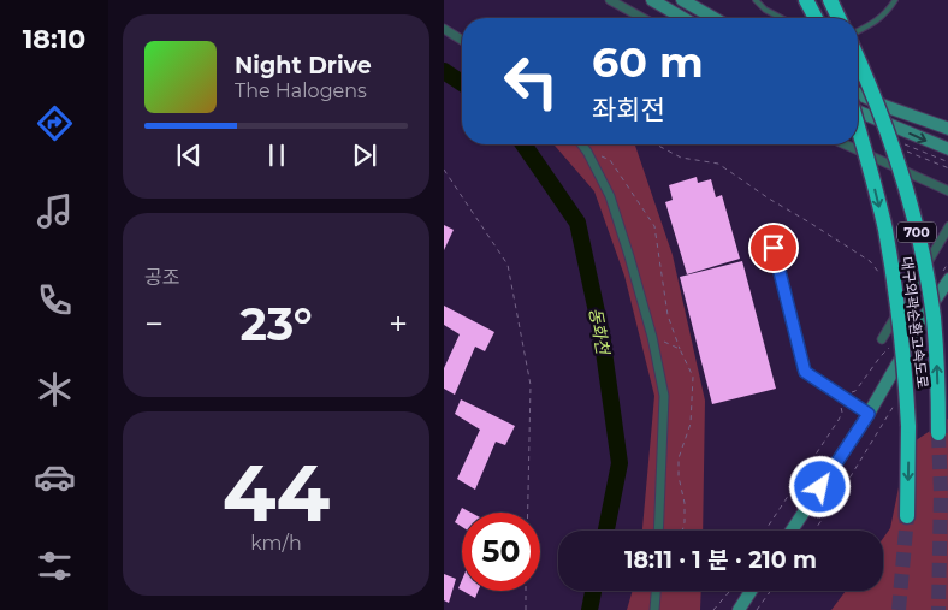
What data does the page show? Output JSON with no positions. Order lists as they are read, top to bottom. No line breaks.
{"streets":{"highway":["700","대구외곽순환고속도로"]},"water":["동화천"],"page":{"tabs":"18:10","turn":["60 m","좌회전"],"song":["Night Drive","The Halogens"],"tile":["공조",["44","km/h"]],"heat":["−","23°","+"],"limit":"50","trip":"18:11 · 1 분 · 210 m"}}
